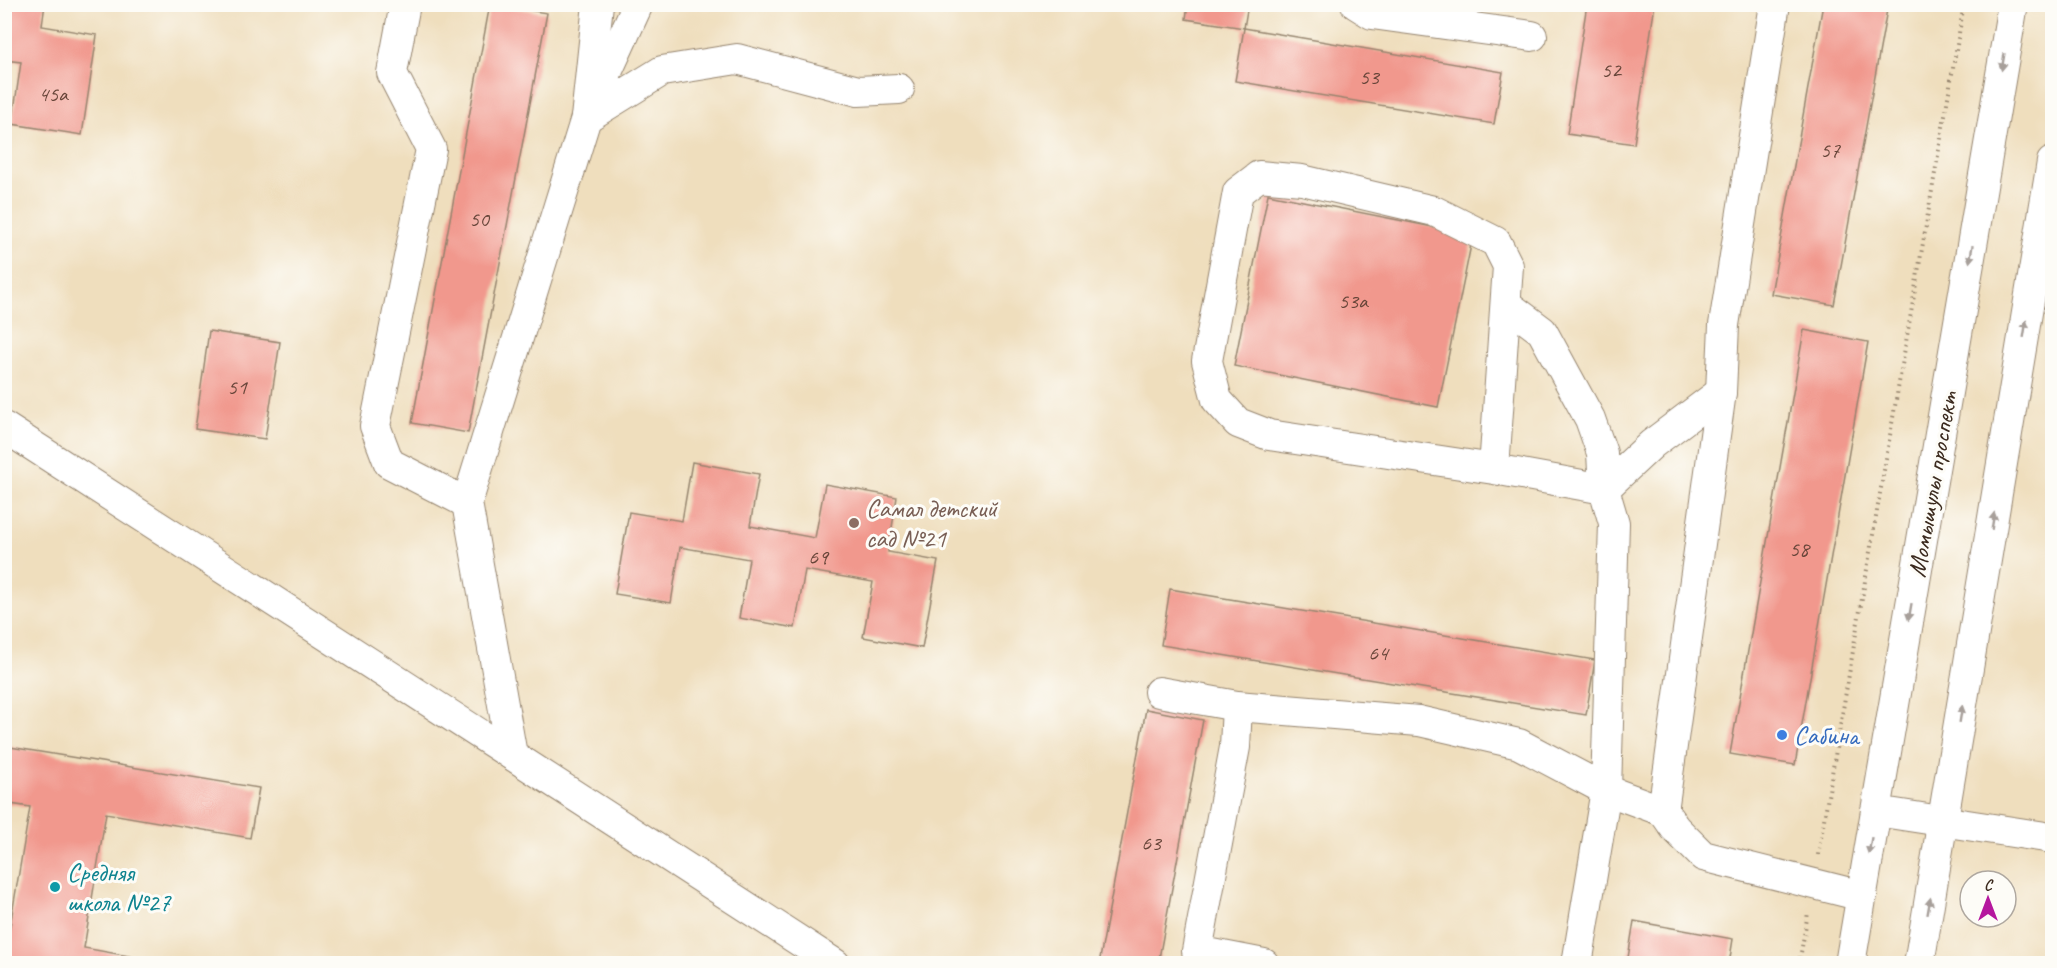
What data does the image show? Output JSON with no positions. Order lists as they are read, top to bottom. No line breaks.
{"streets":{"street":["Момышулы проспект"]},"places":["Самал детский сад №21","Сабина","Средняя школа №27"],"house_numbers":["52","53","45а","57","50","53а","51","58","69","64","63"],"north":"top"}
